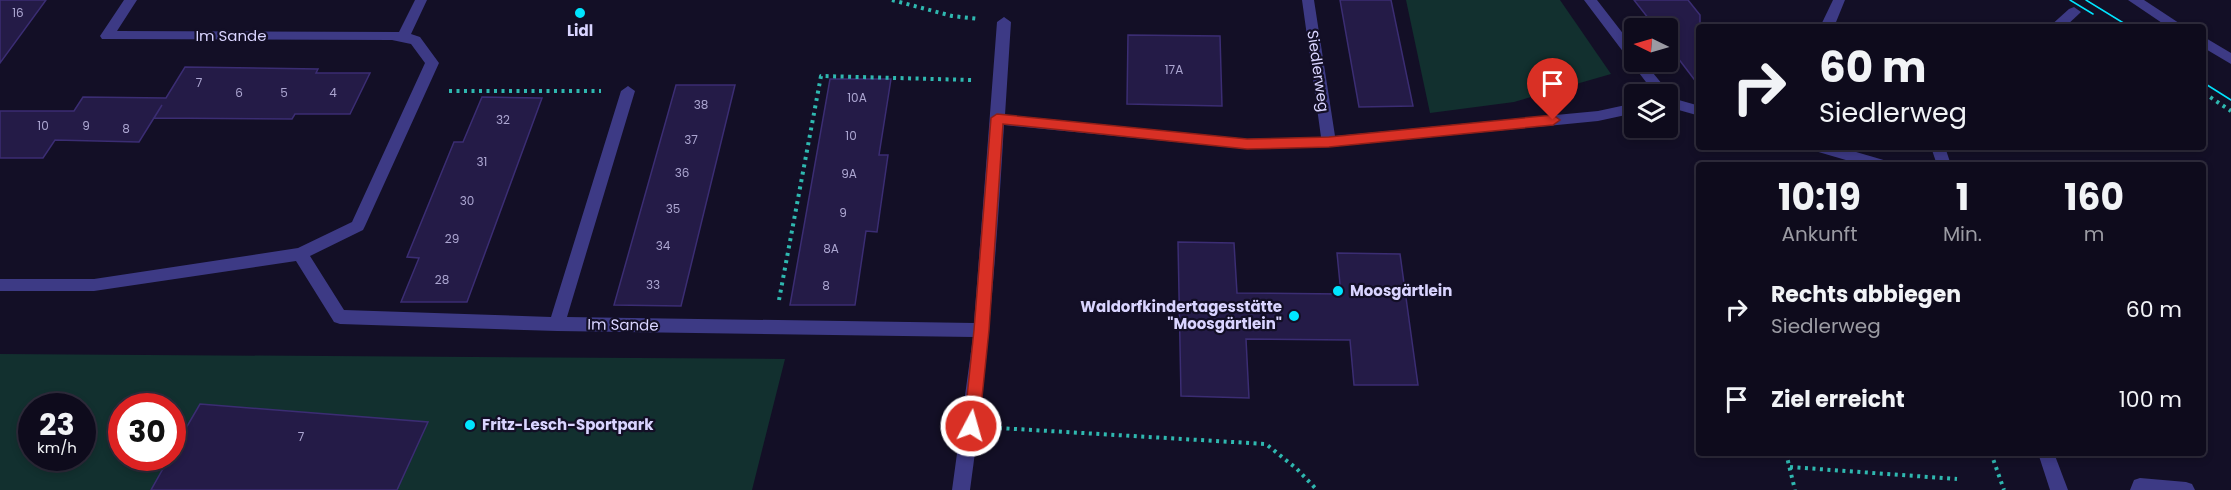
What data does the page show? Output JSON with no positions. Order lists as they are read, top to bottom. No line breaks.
{"streets":{"street":["Im Sande","Siedlerweg"]},"places":["Lidl","Moosgärtlein","Waldorfkindertagesstätte \"Moosgärtlein\"","Fritz-Lesch-Sportpark"],"house_numbers":["16","17A","7","6","5","4","10A","38","32","10","9","8","10","37","31","36","9A","30","35","9","29","34","8A","28","33","8","7"],"north":"left","page":{"turn":["60 m","Siedlerweg"],"eta":["10:19","Ankunft","1","Min.","160","m"],"list":[{"name":"Rechts abbiegen","note":"Siedlerweg","value":"60 m"},{"name":"Ziel erreicht","value":"100 m"}],"speed":"23 km/h","limit":"30"}}
